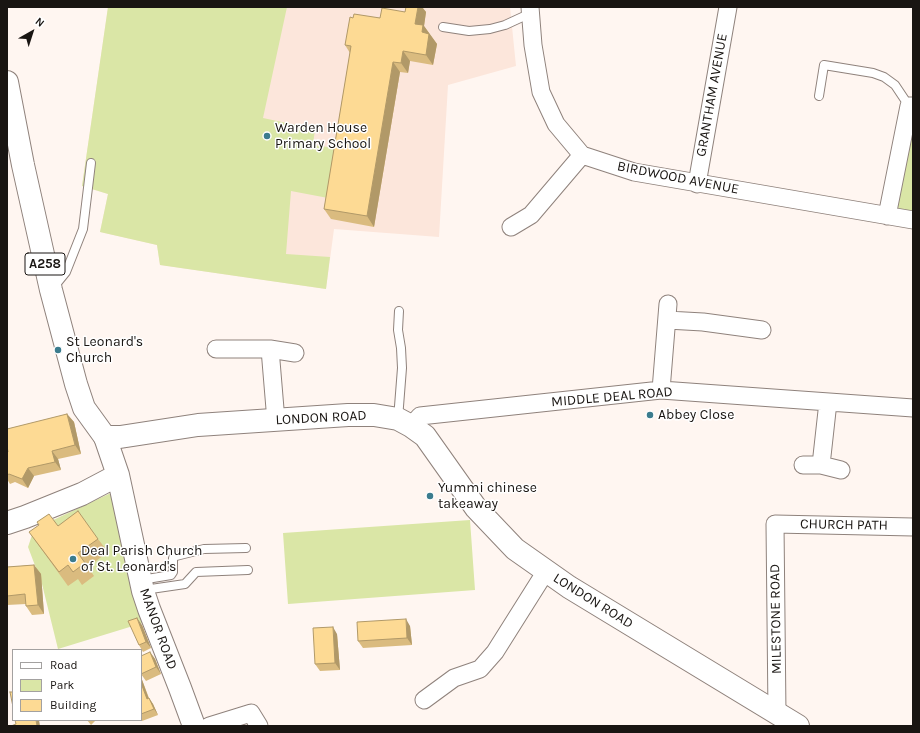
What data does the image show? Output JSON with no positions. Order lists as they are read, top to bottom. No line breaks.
{"streets":{"main road":["A258","LONDON ROAD","MANOR ROAD"],"street":["GRANTHAM AVENUE","BIRDWOOD AVENUE","MIDDLE DEAL ROAD","CHURCH PATH","MILESTONE ROAD"]},"crossings":[["GRANTHAM AVENUE","BIRDWOOD AVENUE"],["A258","LONDON ROAD"],["A258","MANOR ROAD"],["MIDDLE DEAL ROAD","LONDON ROAD"],["LONDON ROAD","MILESTONE ROAD"],["LONDON ROAD","MANOR ROAD"],["CHURCH PATH","MILESTONE ROAD"]],"places":["Warden House Primary School","St Leonard's Church","Abbey Close","Yummi chinese takeaway","Deal Parish Church of St. Leonard's"],"legend":["Road","Park","Building"],"north":"top right"}
